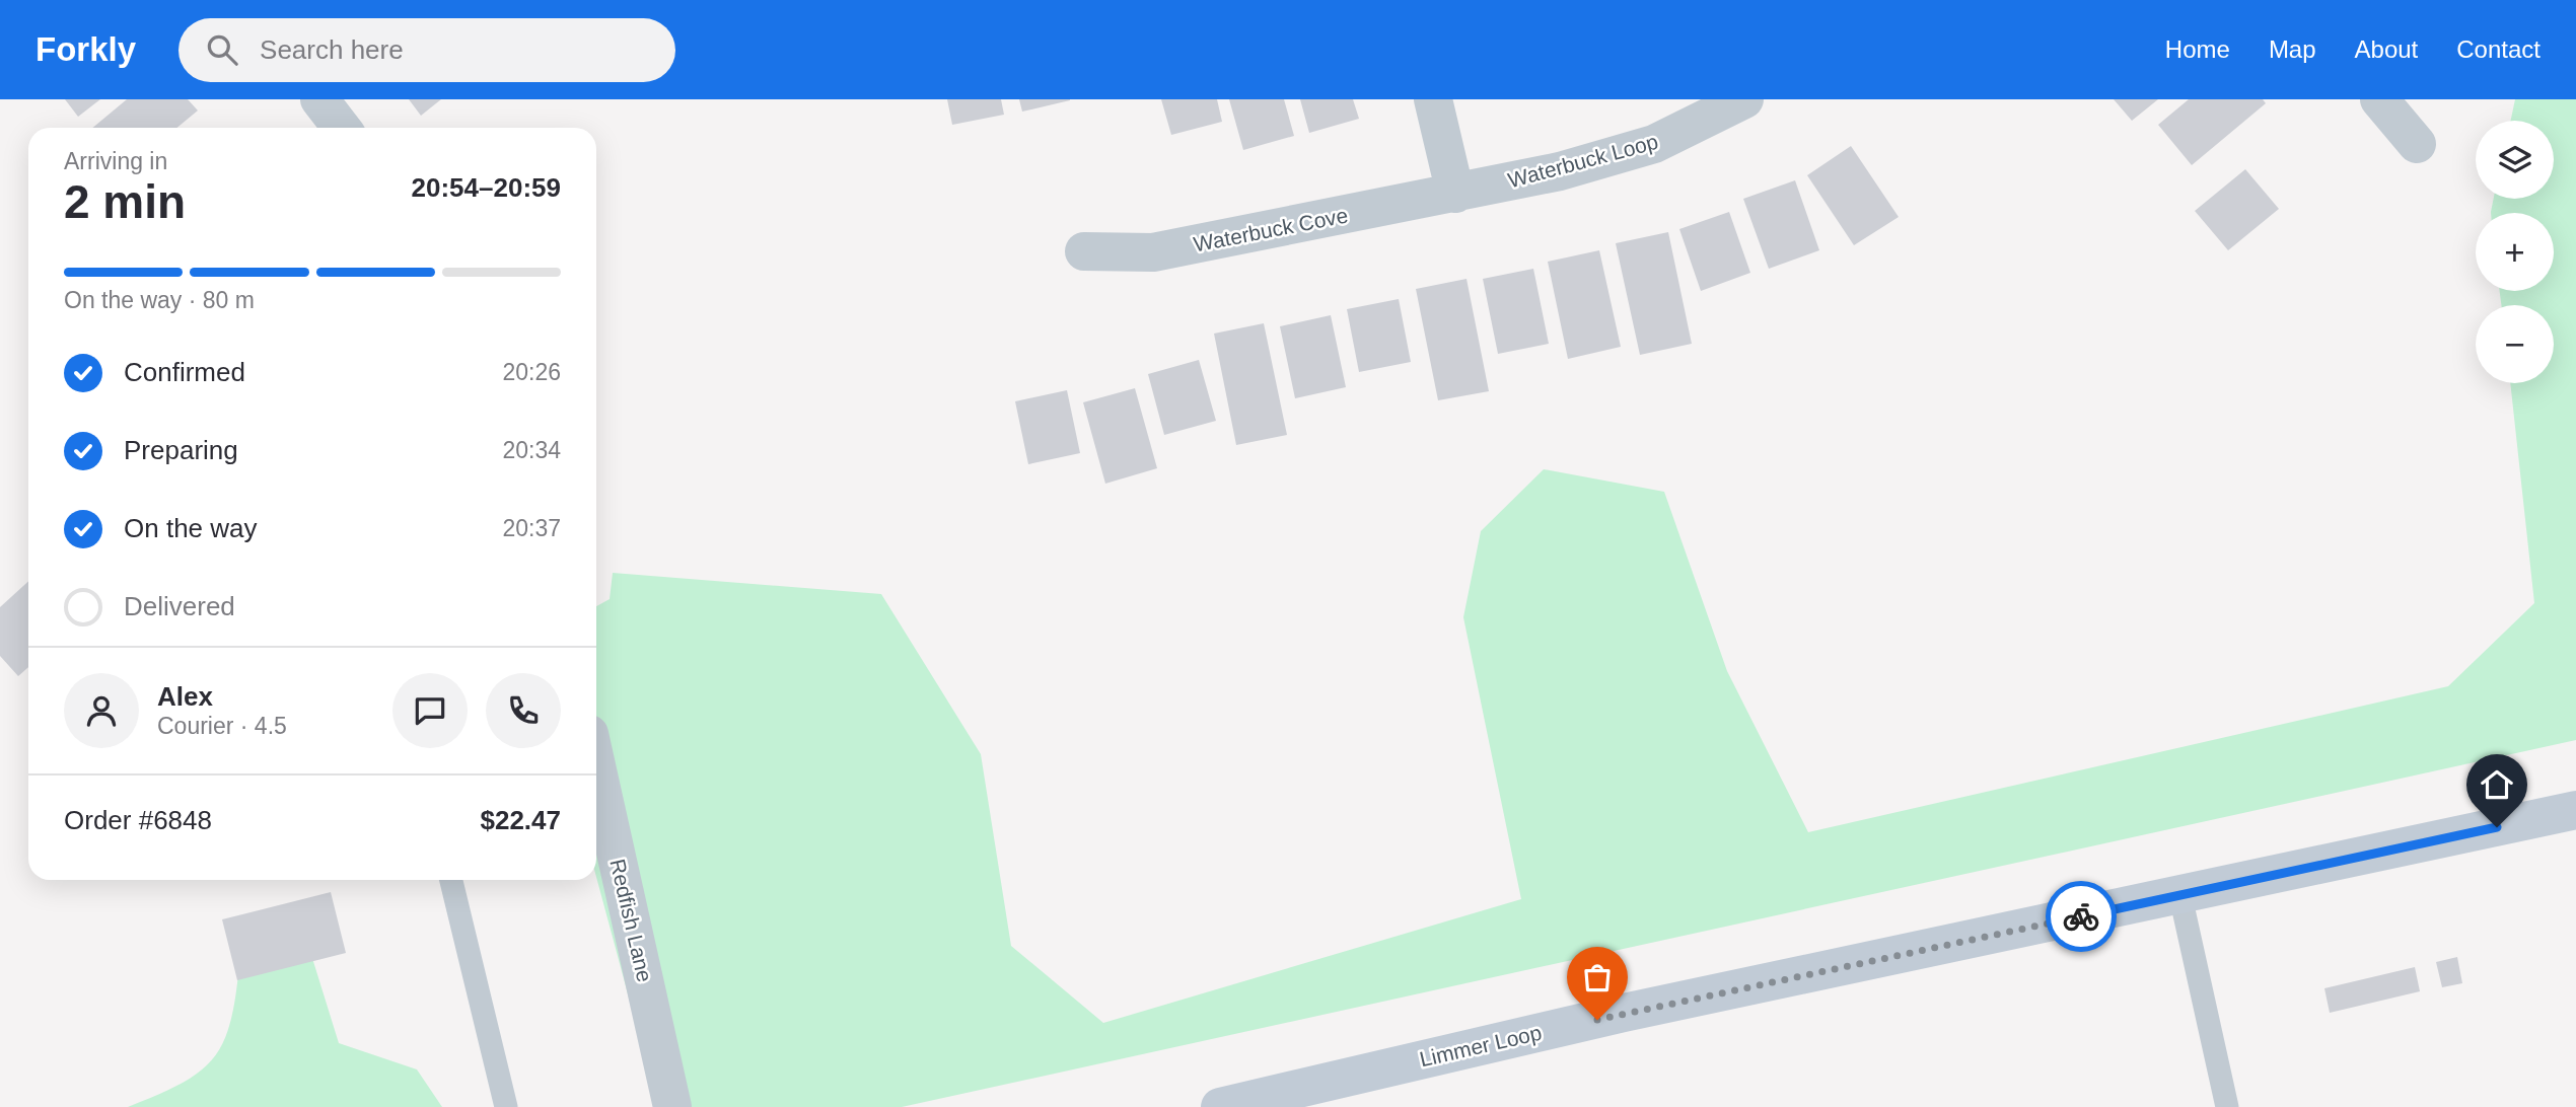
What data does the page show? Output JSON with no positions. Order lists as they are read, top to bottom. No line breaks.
{"streets":{"street":["Waterbuck Loop","Waterbuck Cove","Redfish Lane","Limmer Loop"]},"crossings":[["Waterbuck Loop","Waterbuck Cove"]],"page":{"header":"Forkly","search":"Search here","nav":["Home","Map","About","Contact"],"map_buttons":["+","−"],"heading":["2 min","Arriving in","20:54–20:59"],"panel":["Alex","Courier · 4.5","Order #6848","$22.47"],"bar":"On the way · 80 m","list":[["Confirmed","20:26"],["Preparing","20:34"],["On the way","20:37"],"Delivered"]}}
